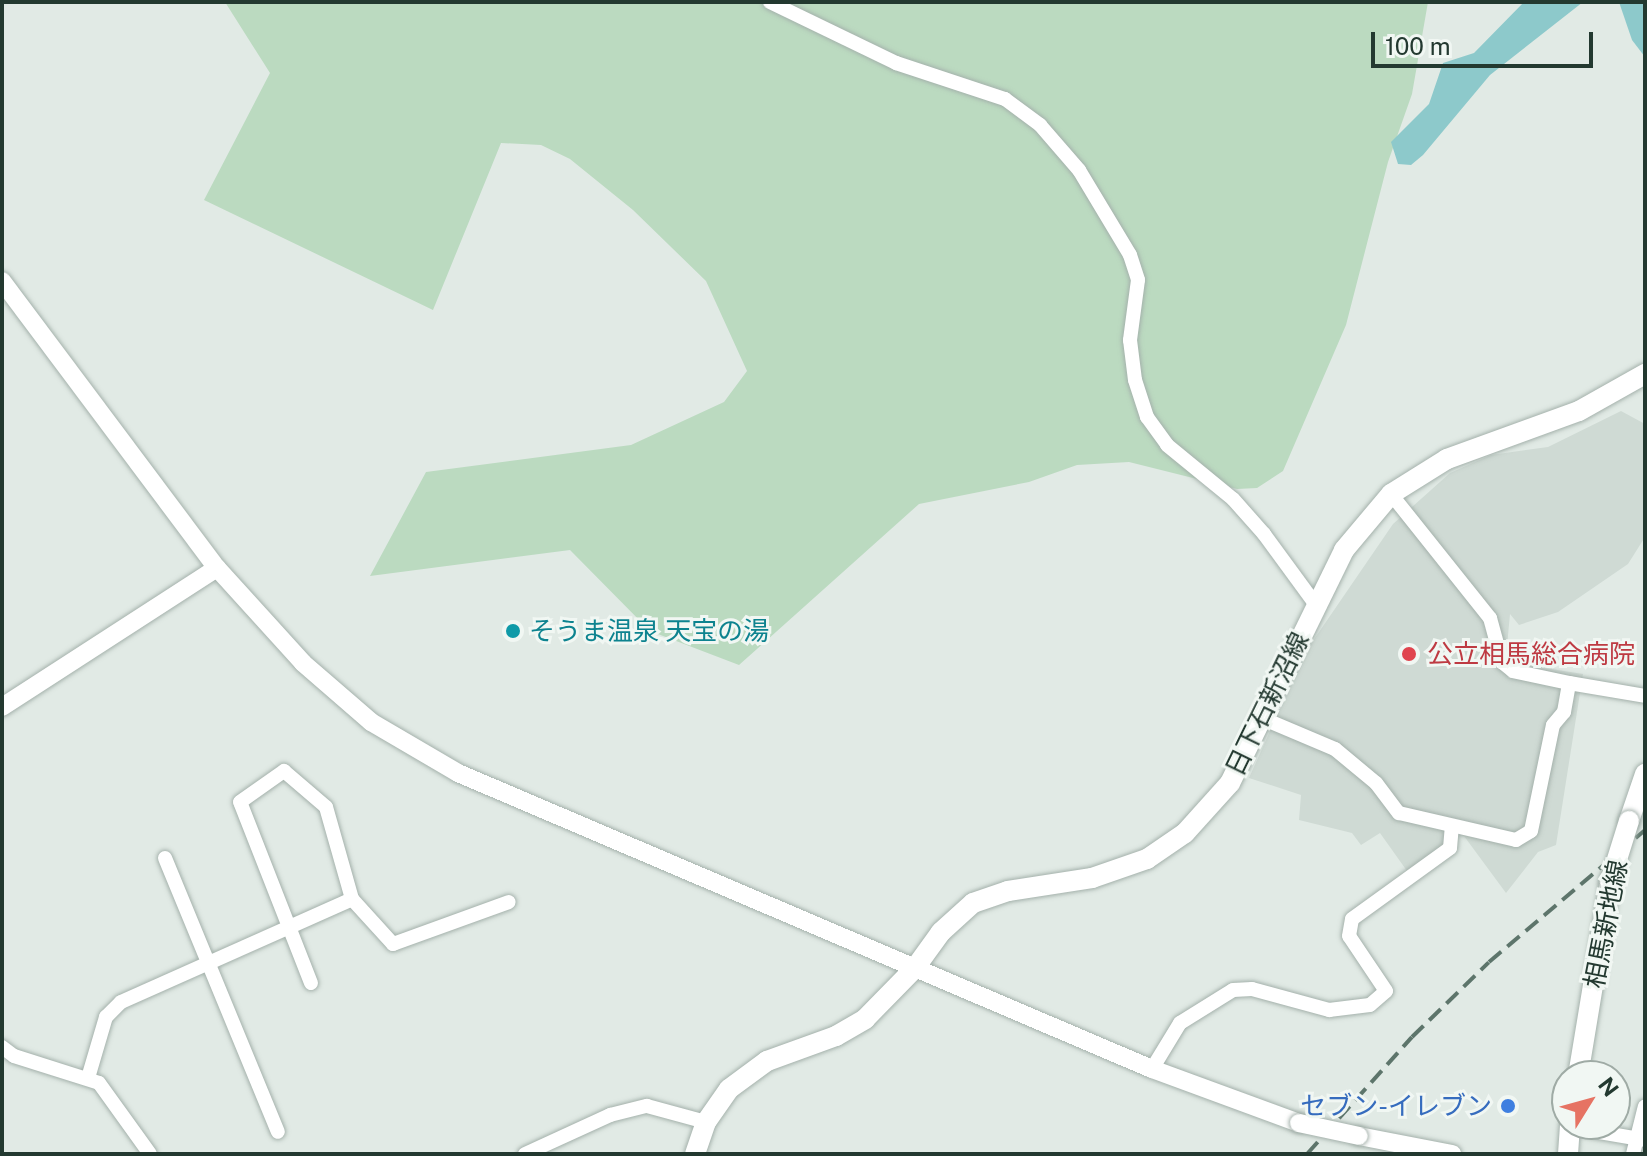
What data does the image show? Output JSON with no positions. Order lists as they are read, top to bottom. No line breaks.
{"streets":{"main road":["日下石新沼線","相馬新地線"]},"places":["そうま温泉 天宝の湯","公立相馬総合病院","セブン-イレブン"],"scale_bar":"100 m","north":"top right"}
